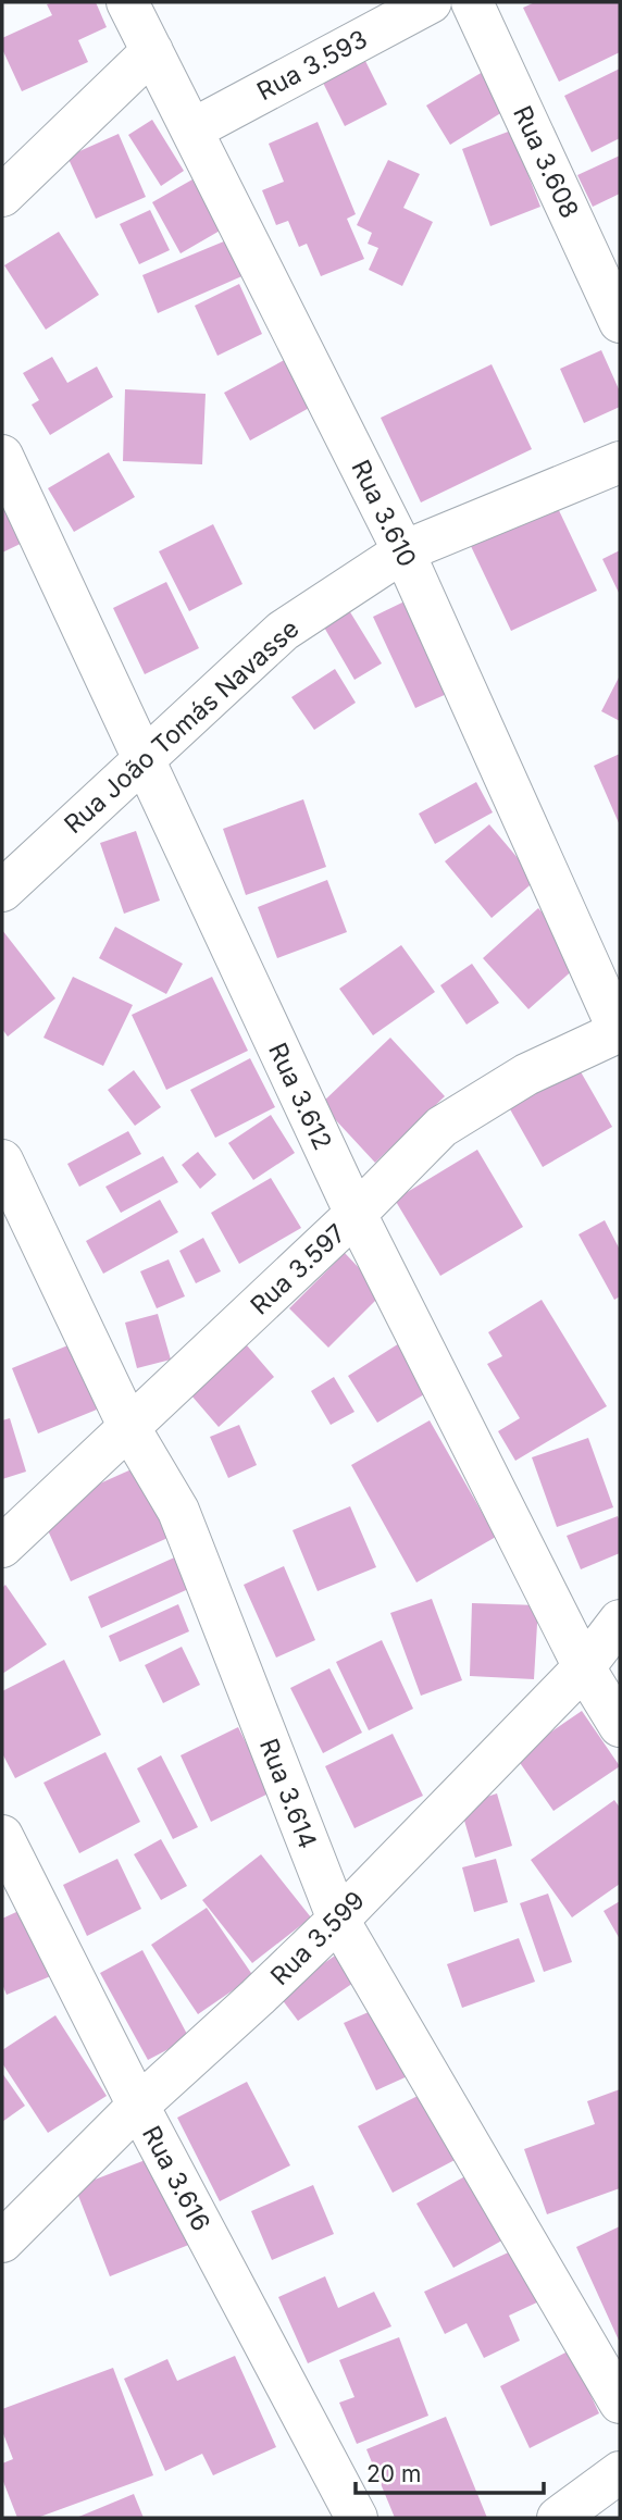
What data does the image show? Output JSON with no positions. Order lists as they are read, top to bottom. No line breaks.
{"streets":{"street":["Rua 3.593","Rua 3.608","Rua 3.610","Rua João Tomás Navasse","Rua 3.612","Rua 3.597","Rua 3.614","Rua 3.599","Rua 3.616"]},"crossings":[["Rua 3.593","Rua 3.610"],["Rua 3.610","Rua João Tomás Navasse"],["Rua 3.610","Rua 3.597"],["Rua João Tomás Navasse","Rua 3.612"],["Rua 3.612","Rua 3.597"],["Rua 3.612","Rua 3.599"],["Rua 3.597","Rua 3.614"],["Rua 3.614","Rua 3.599"],["Rua 3.599","Rua 3.616"]],"scale_bar":"20 m"}
